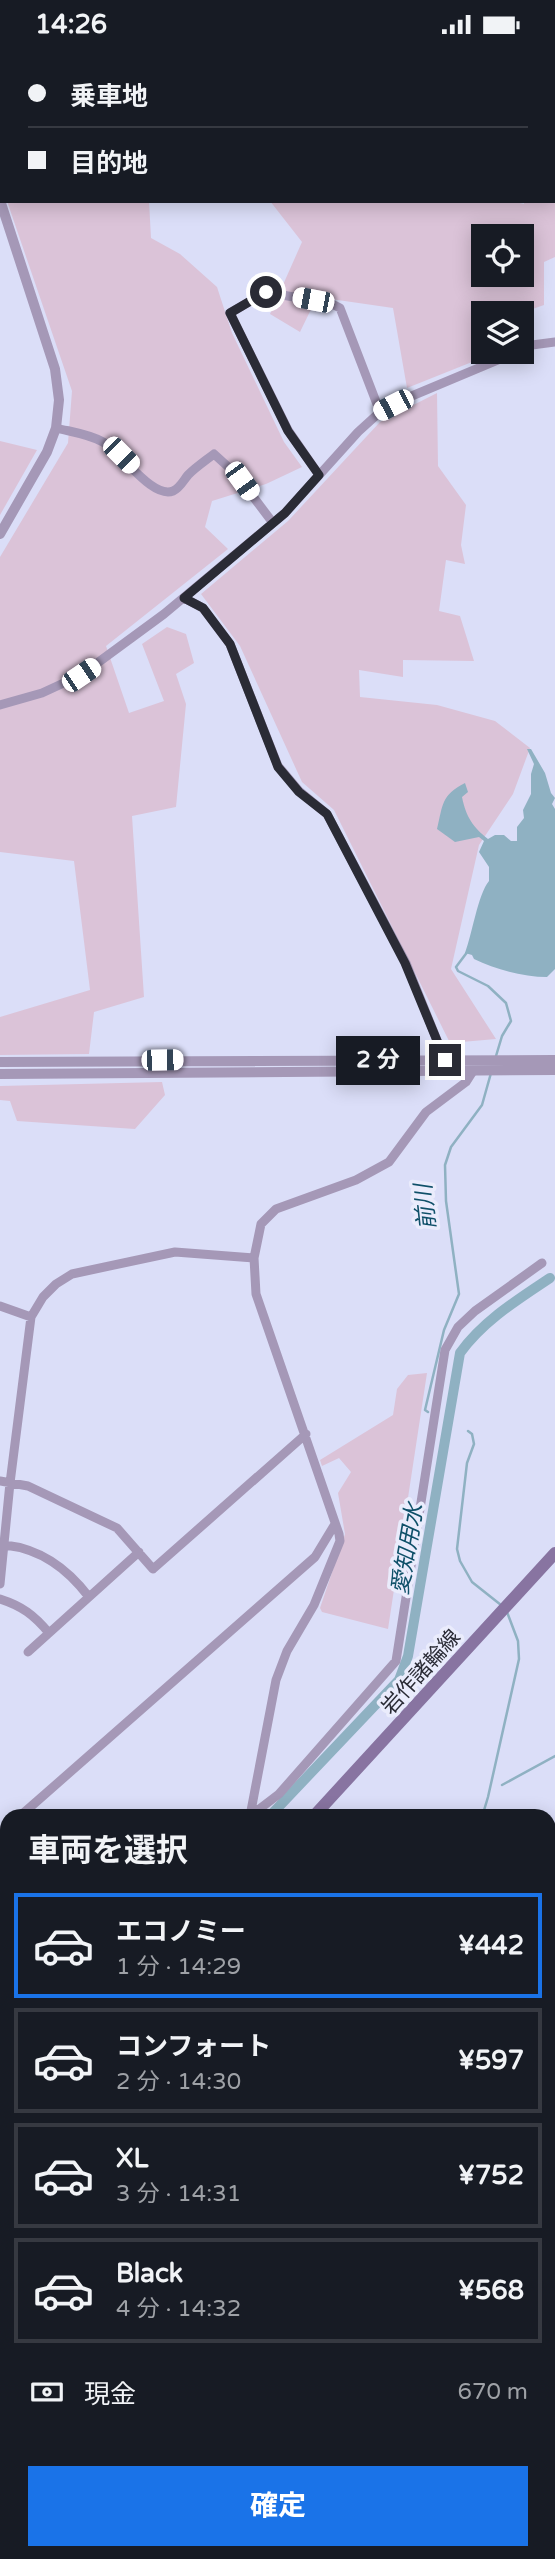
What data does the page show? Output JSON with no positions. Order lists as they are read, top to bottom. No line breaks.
{"streets":{"main road":["岩作諸輪線"]},"water":["前川","愛知用水"],"page":{"status":"14:26","banner":["乗車地","目的地"],"bubble":"2 分","heading":"車両を選択","list":[{"name":"エコノミー","note":"1 分 · 14:29","value":"¥442"},{"name":"コンフォート","note":"2 分 · 14:30","value":"¥597"},{"name":"XL","note":"3 分 · 14:31","value":"¥752"},{"name":"Black","note":"4 分 · 14:32","value":"¥568"}],"pay":["現金","670 m"],"buttons":"確定"}}
